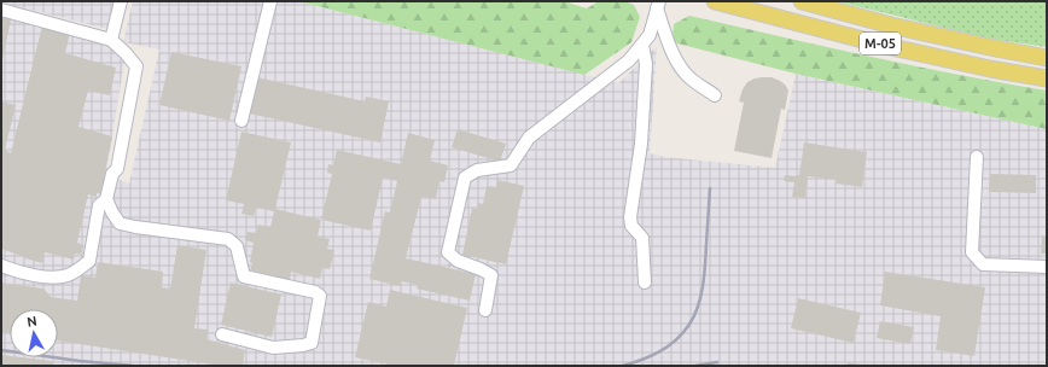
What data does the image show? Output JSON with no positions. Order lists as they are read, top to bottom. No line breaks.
{"streets":{"main road":["М-05"]},"north":"top"}
